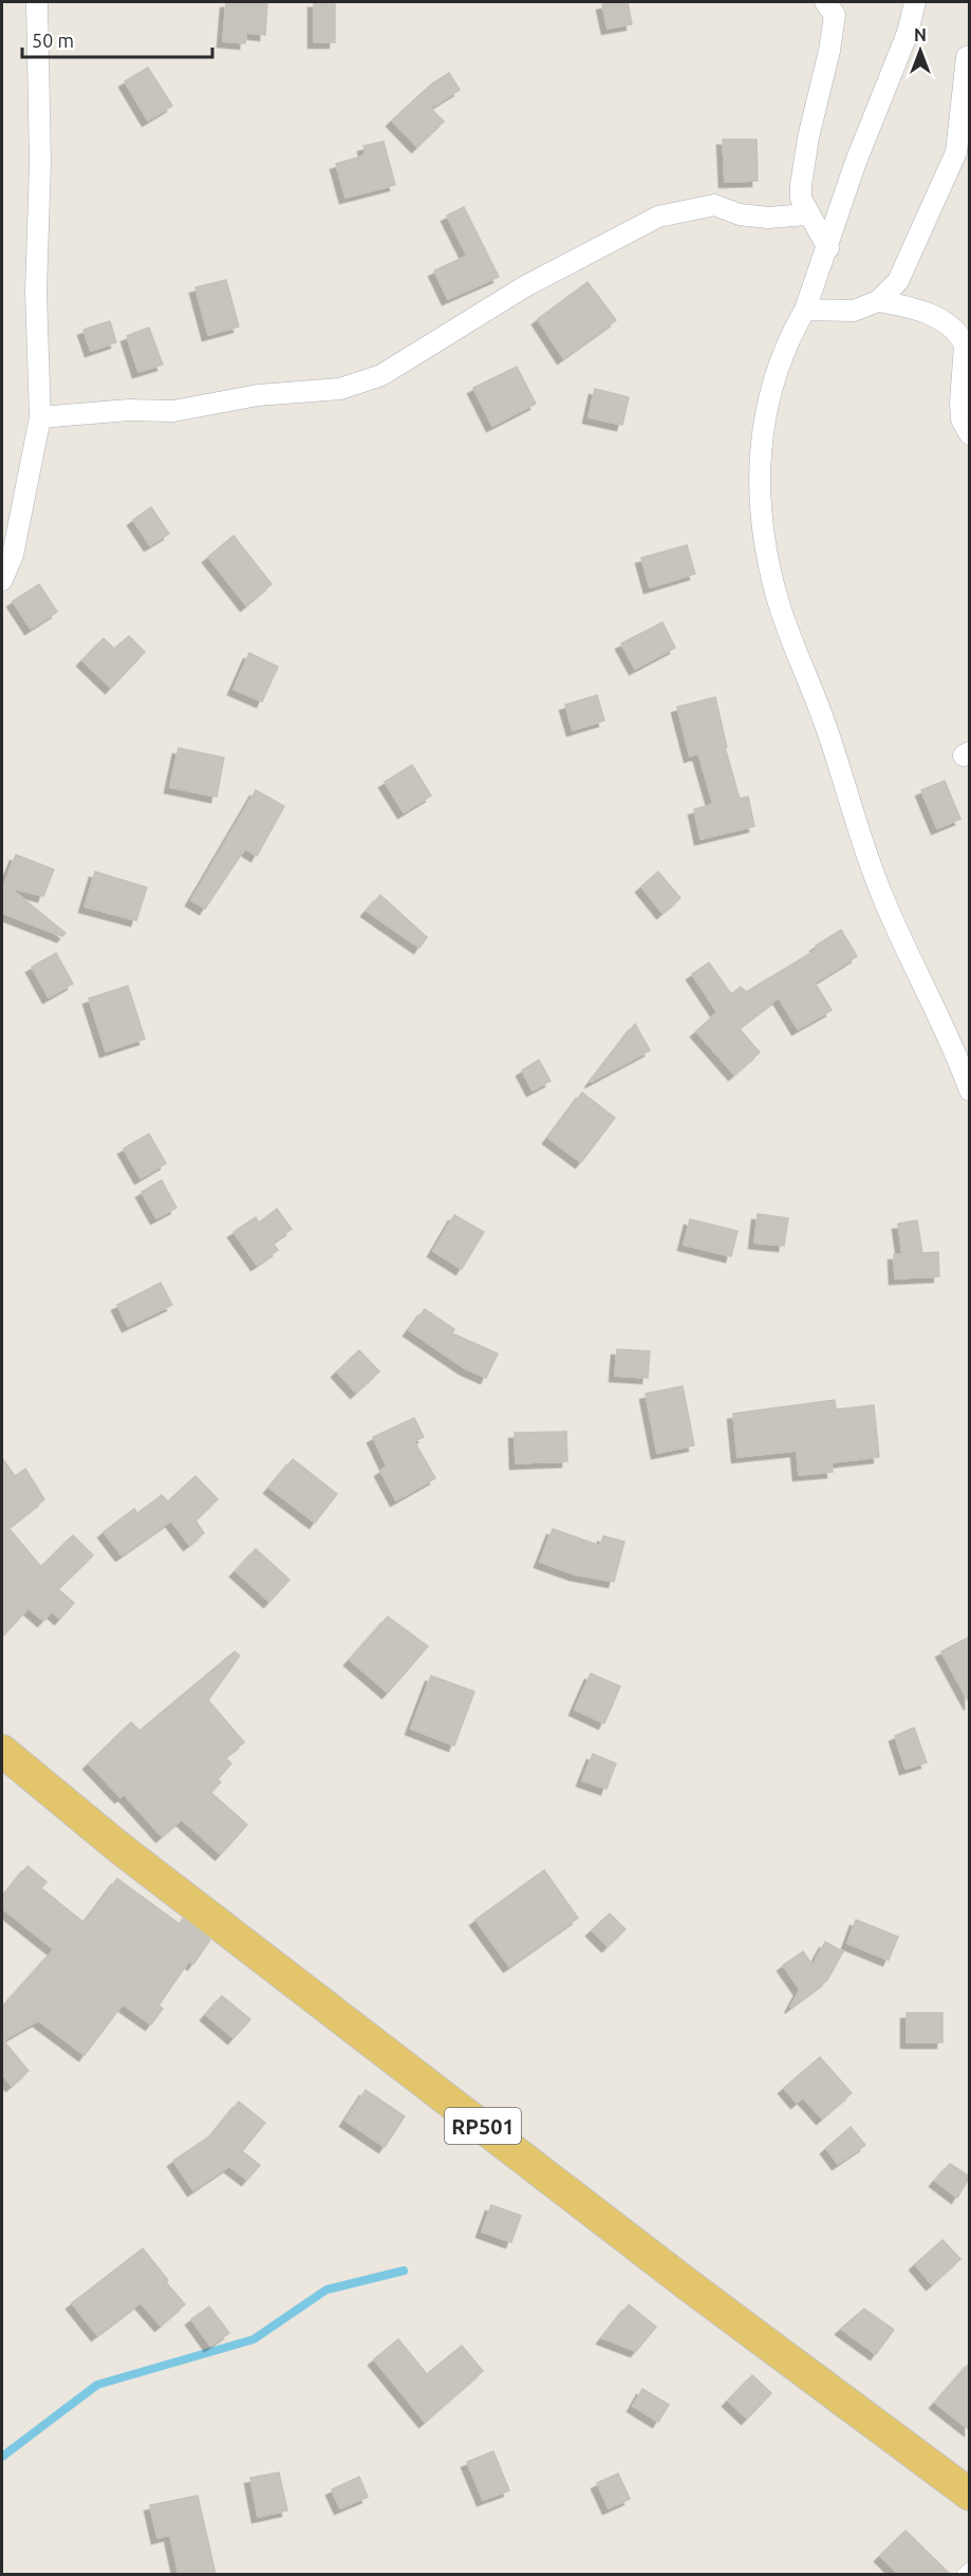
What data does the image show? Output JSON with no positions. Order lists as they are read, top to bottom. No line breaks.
{"streets":{"main road":["RP501"]},"scale_bar":"50 m","north":"top"}
